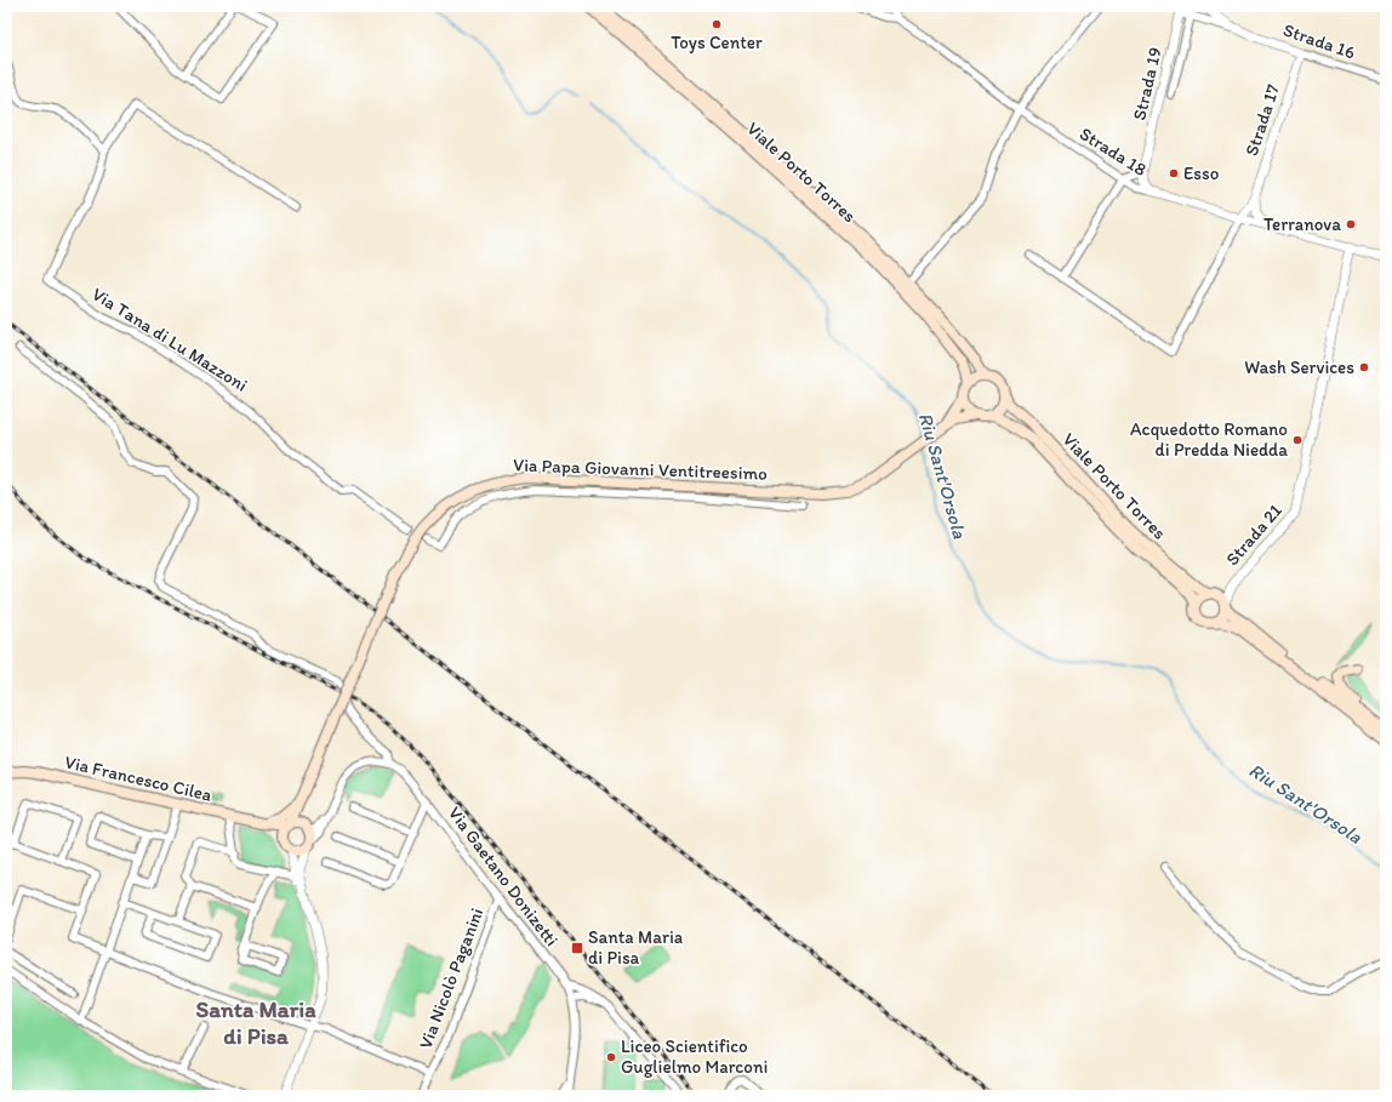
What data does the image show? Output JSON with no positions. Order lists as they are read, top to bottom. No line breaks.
{"streets":{"main road":["Viale Porto Torres","Via Papa Giovanni Ventitreesimo","Via Francesco Cilea"],"street":["Strada 16","Strada 19","Strada 17","Strada 18","Via Tana di Lu Mazzoni","Strada 21","Via Gaetano Donizetti","Via Nicolò Paganini"]},"crossings":[["Strada 16","Strada 19"],["Strada 16","Strada 17"],["Strada 19","Strada 18"],["Strada 17","Strada 18"],["Strada 18","Strada 21"],["Viale Porto Torres","Via Papa Giovanni Ventitreesimo"],["Viale Porto Torres","Strada 21"],["Via Papa Giovanni Ventitreesimo","Via Francesco Cilea"],["Via Gaetano Donizetti","Via Nicolò Paganini"]],"districts":["Santa Maria di Pisa"],"water":["Riu Sant'Orsola"],"places":{"other":["Toys Center","Esso","Terranova","Wash Services","Acquedotto Romano di Predda Niedda","Liceo Scientifico Guglielmo Marconi"],"transit":["Santa Maria di Pisa"]}}
